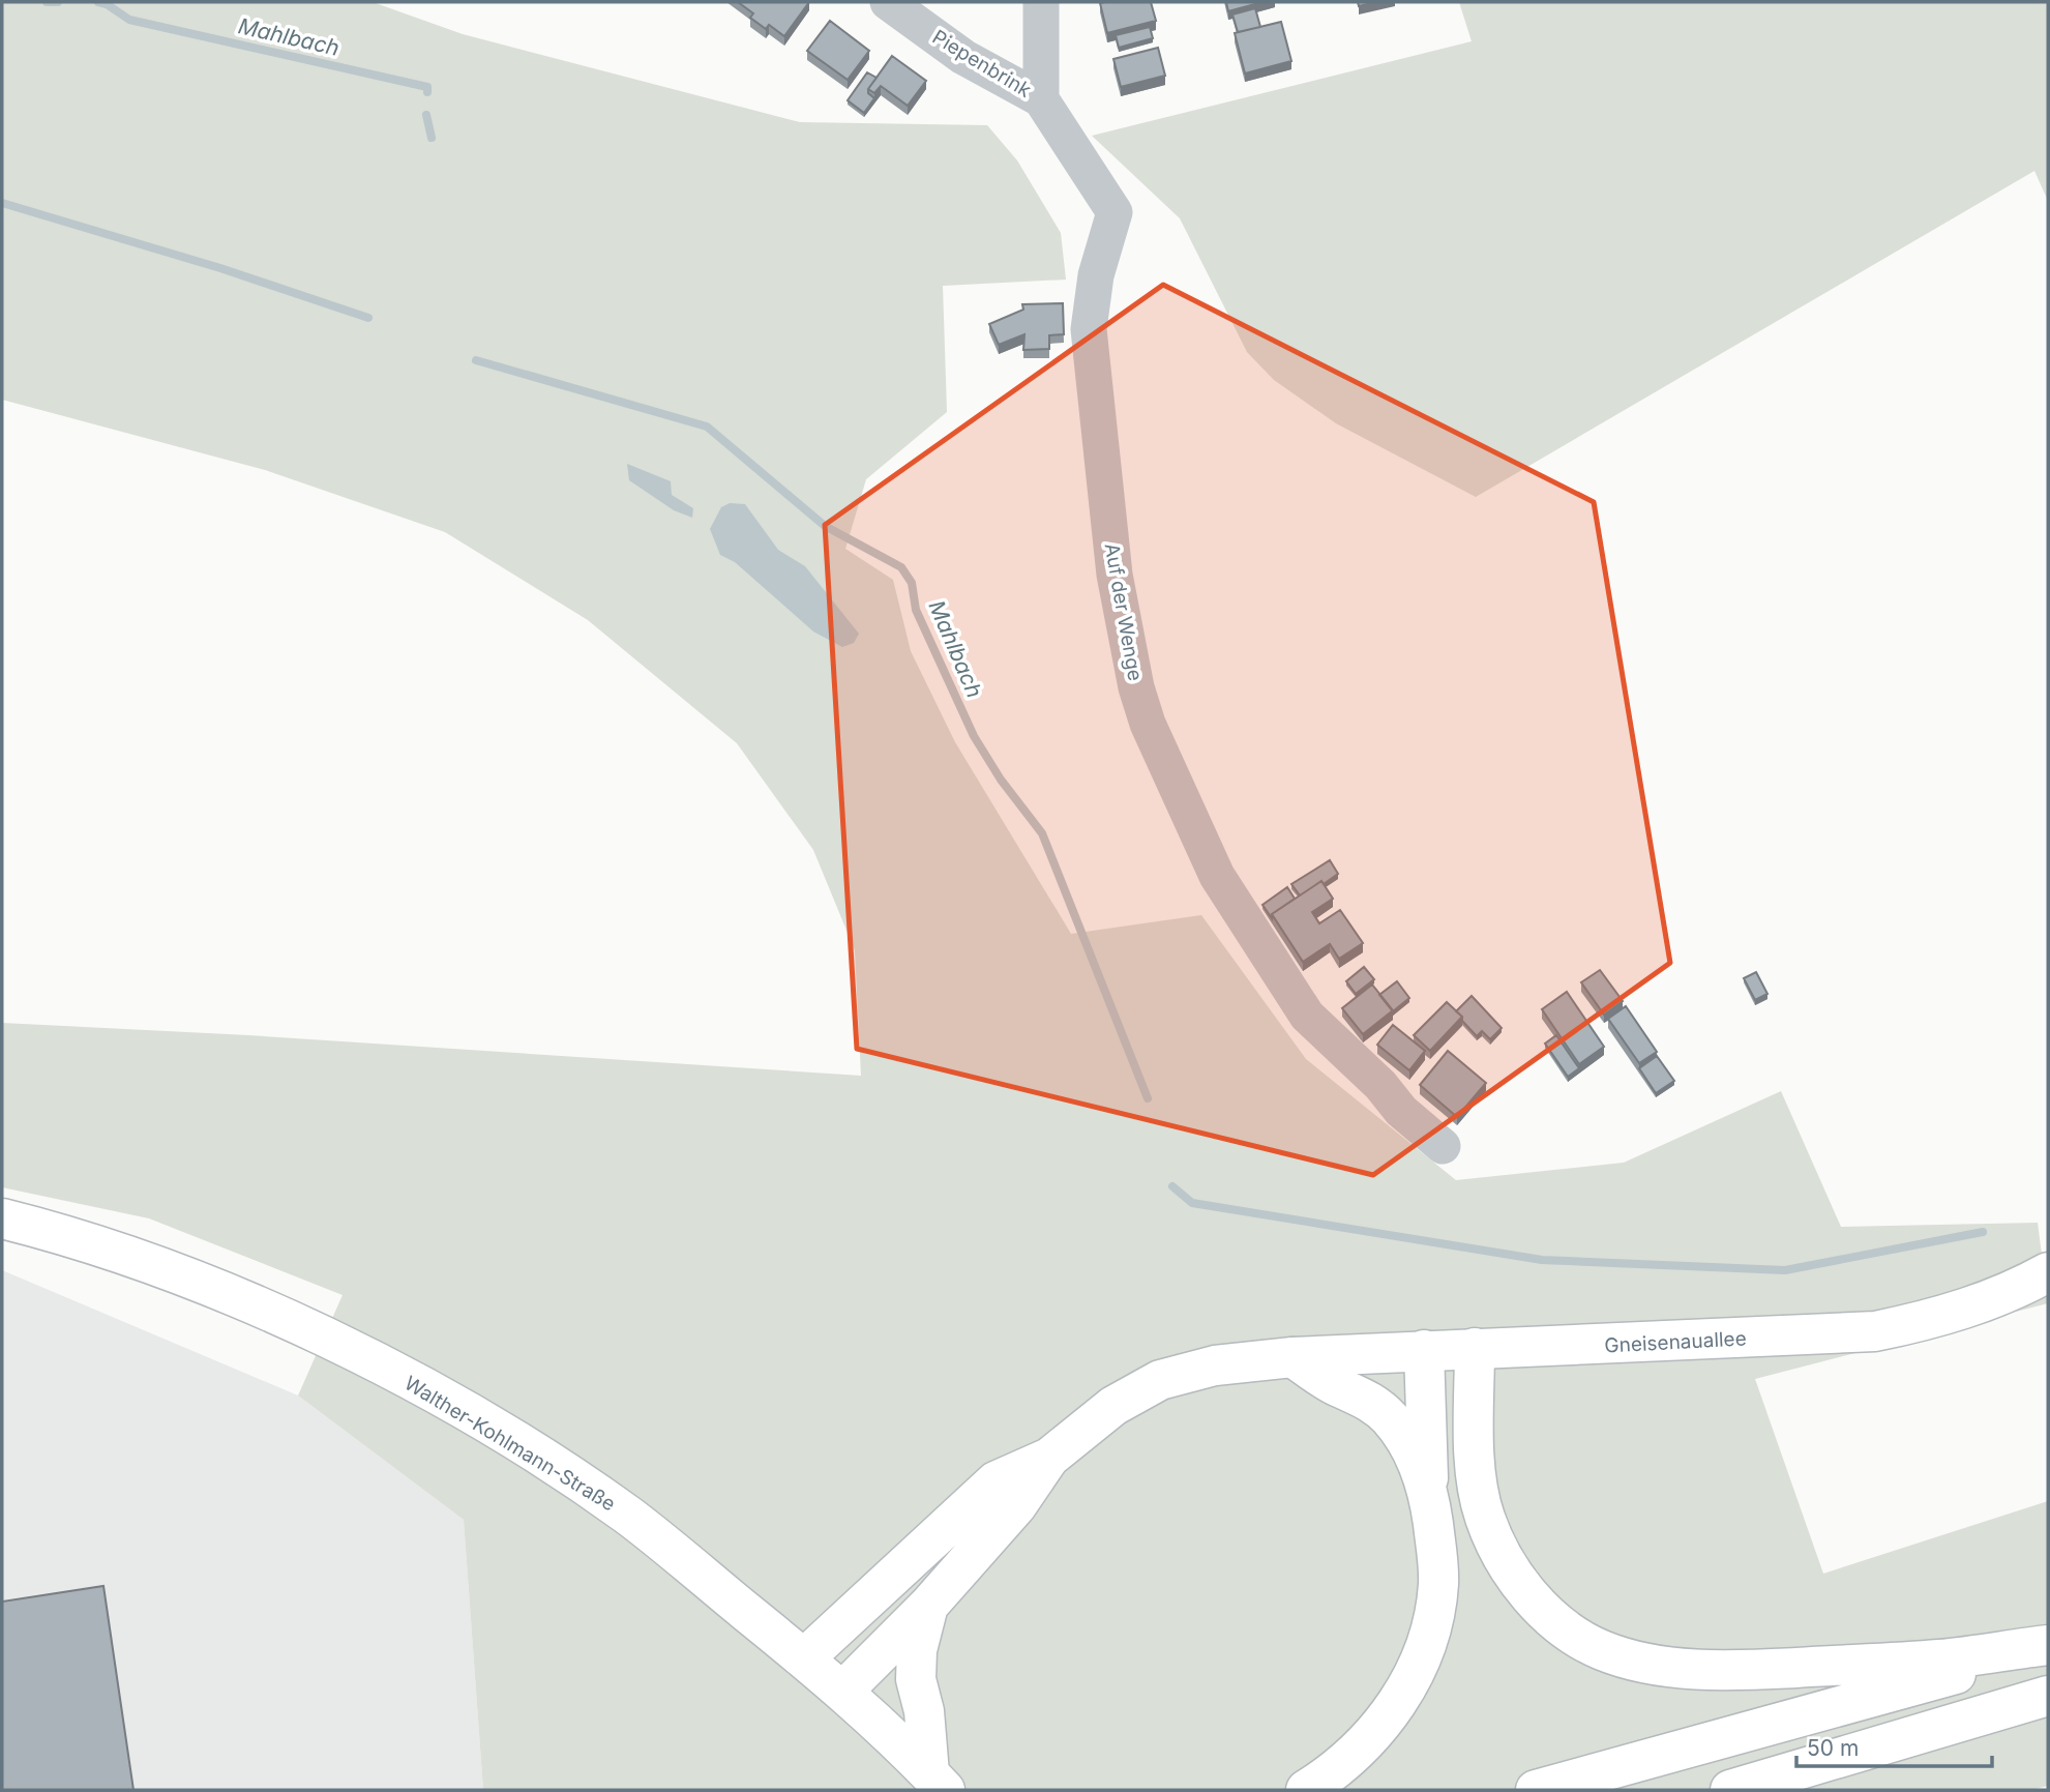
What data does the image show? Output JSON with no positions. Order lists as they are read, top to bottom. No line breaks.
{"streets":{"main road":["Gneisenauallee","Walther-Kohlmann-Straße"],"street":["Piepenbrink","Auf der Wenge"]},"crossings":[["Piepenbrink","Auf der Wenge"]],"water":["Mahlbach"],"scale_bar":"50 m"}
